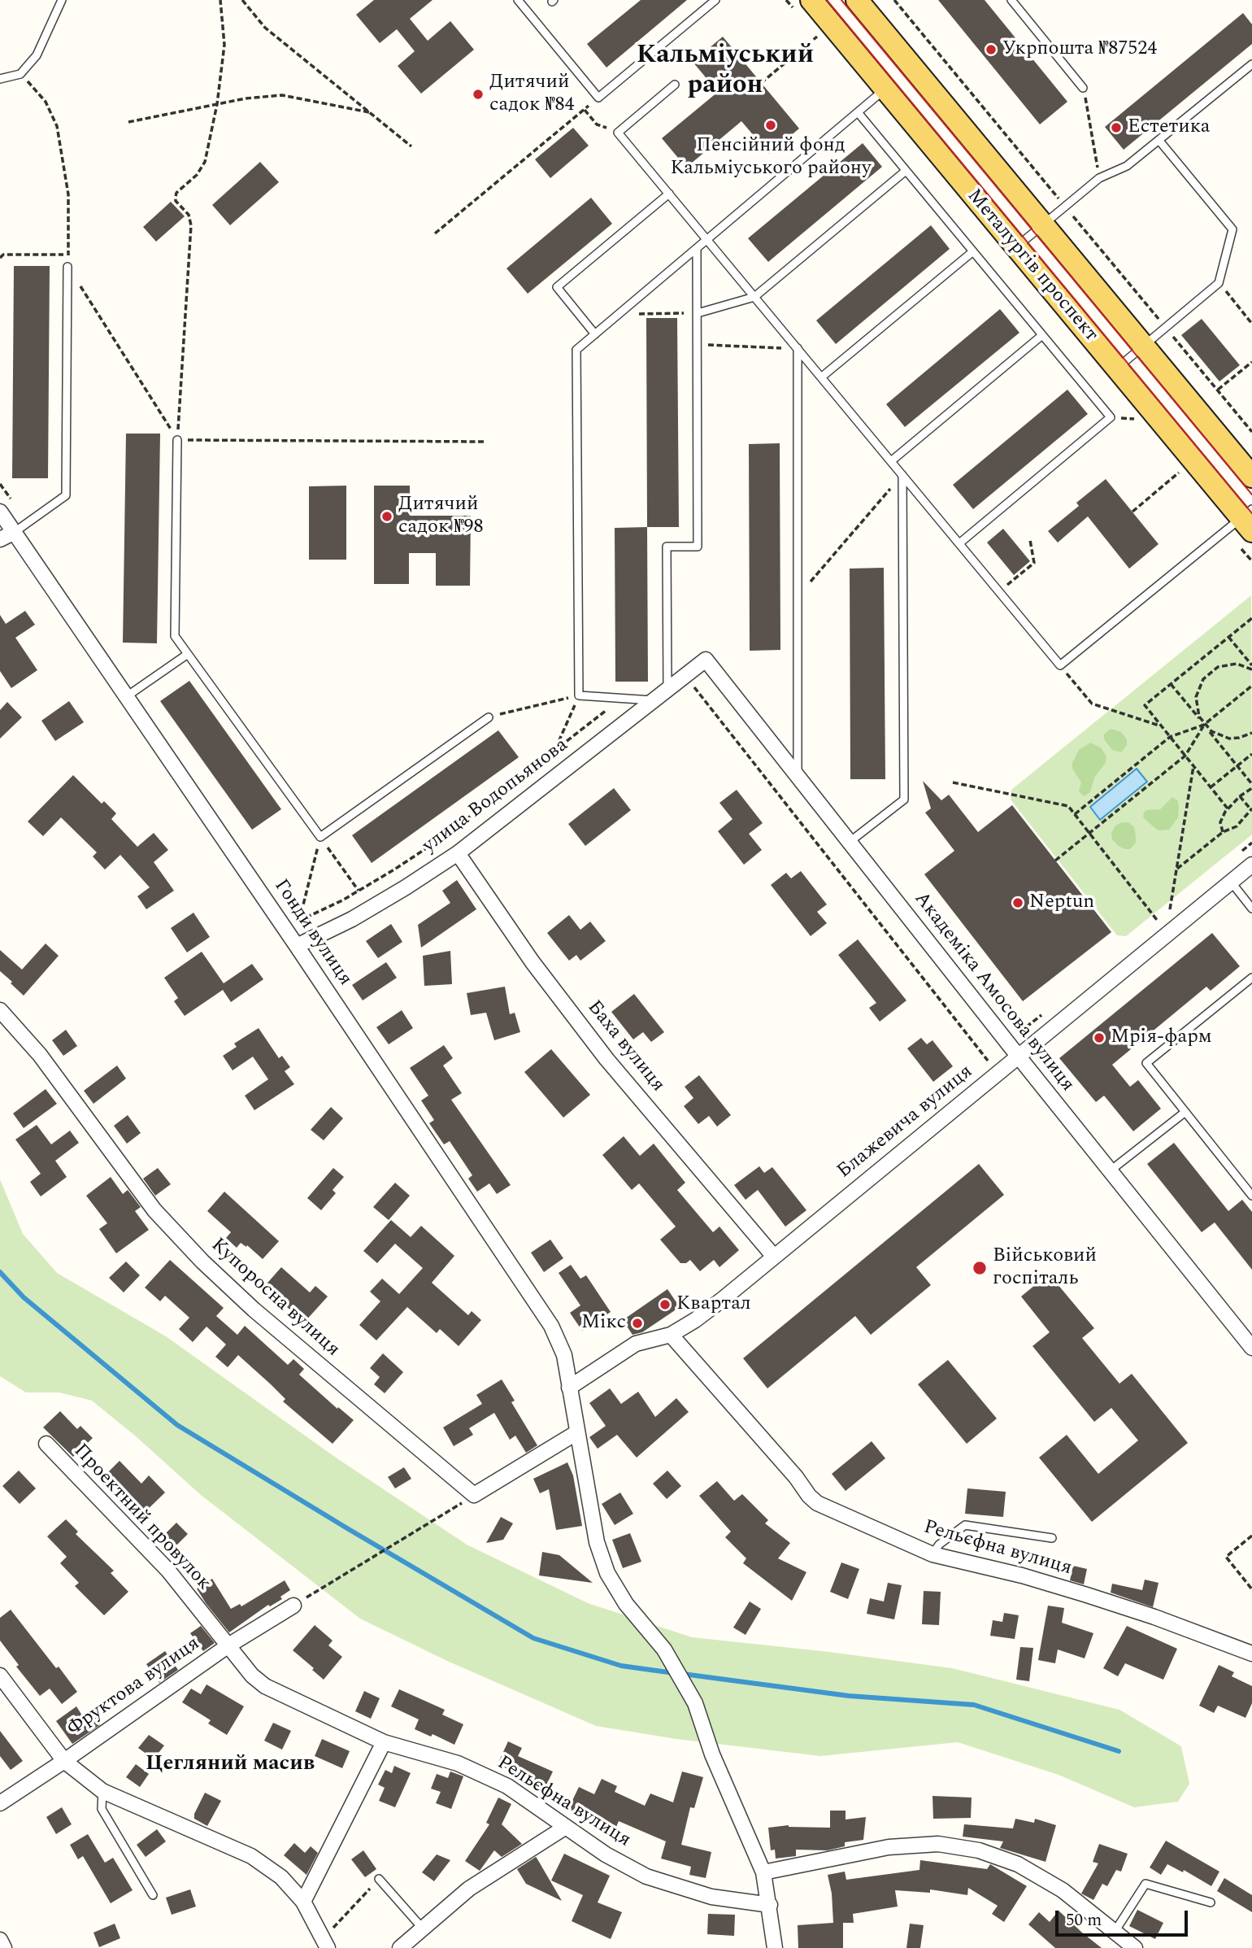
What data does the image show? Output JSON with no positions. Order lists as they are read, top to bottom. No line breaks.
{"streets":{"main road":["Металургів проспект"],"street":["улица Водопьянова","Гонди вулиця","Академіка Амосова вулиця","Баха вулиця","Блажевича вулиця","Купоросна вулиця","Проектний провулок","Рельєфна вулиця","Фруктова вулиця"]},"crossings":[["улица Водопьянова","Гонди вулиця"],["улица Водопьянова","Академіка Амосова вулиця"],["улица Водопьянова","Баха вулиця"],["Гонди вулиця","Блажевича вулиця"],["Академіка Амосова вулиця","Блажевича вулиця"],["Баха вулиця","Блажевича вулиця"],["Блажевича вулиця","Рельєфна вулиця"],["Проектний провулок","Рельєфна вулиця"],["Проектний провулок","Фруктова вулиця"],["Рельєфна вулиця","Фруктова вулиця"]],"districts":["Кальміуський район","Цегляний масив"],"places":["Укрпошта №87524","Дитячий садок №84","Пенсійний фонд Кальміуського району","Естетика","Дитячий садок №98","Neptun","Мрія-фарм","Військовий госпіталь","Квартал","Мікс"],"scale_bar":"50 m"}
